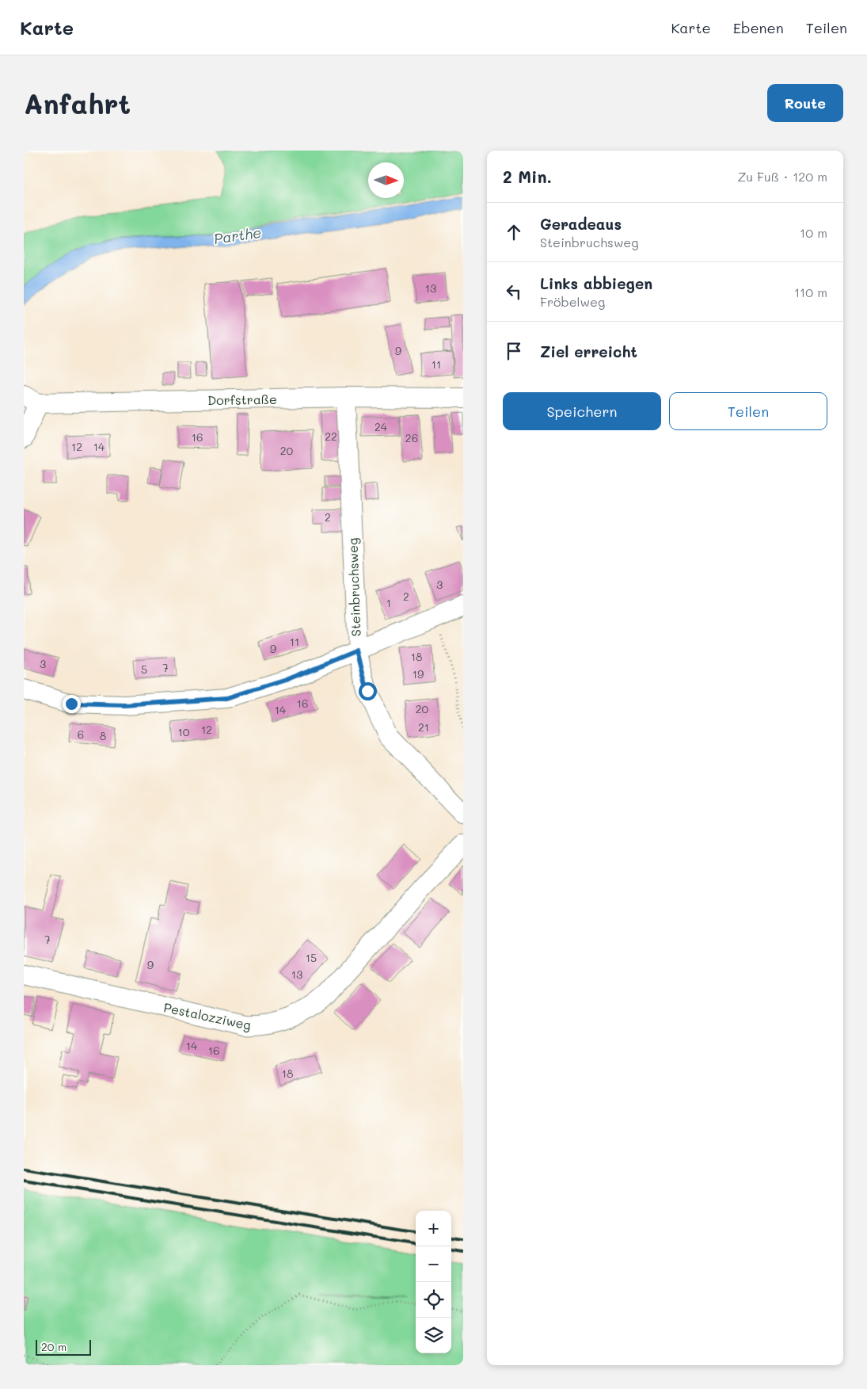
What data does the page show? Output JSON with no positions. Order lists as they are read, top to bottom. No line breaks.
{"streets":{"street":["Dorfstraße","Steinbruchsweg","Pestalozziweg"]},"crossings":[["Dorfstraße","Steinbruchsweg"]],"water":["Parthe"],"house_numbers":["13","9","11","24","22","16","26","12","14","20","2","3","2","1","11","9","18","3","7","5","19","16","20","14","21","12","10","6","8","7","15","9","13","14","16","18"],"scale_bar":"20 m","north":"right","page":{"header":"Karte","nav":["Karte","Ebenen","Teilen"],"buttons":["Route",["Speichern","Teilen"]],"title":"Anfahrt","heading":["2 Min.","Zu Fuß · 120 m"],"list":[["Geradeaus","Steinbruchsweg","10 m"],["Links abbiegen","Fröbelweg","110 m"],"Ziel erreicht"],"map_buttons":["+","−"],"scale":"20 m"}}
